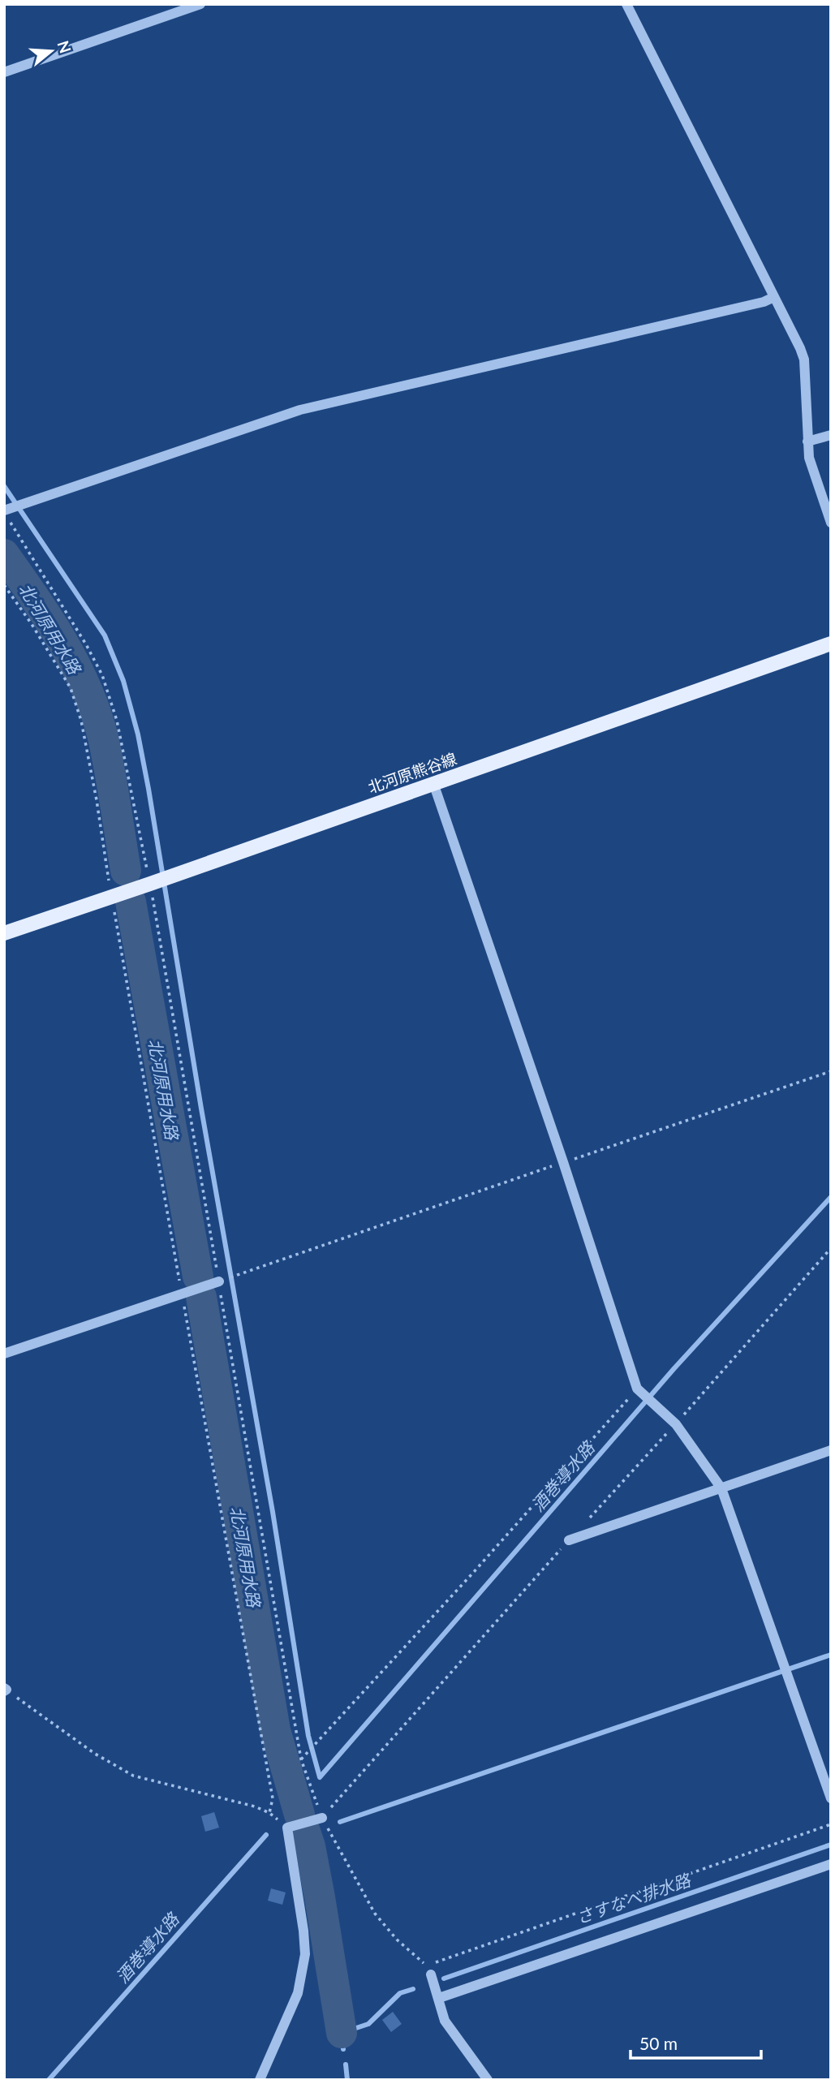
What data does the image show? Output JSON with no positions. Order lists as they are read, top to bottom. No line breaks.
{"streets":{"main road":["北河原熊谷線"]},"water":["北河原用水路","酒巻導水路","さすなべ排水路"],"scale_bar":"50 m","north":"right"}
